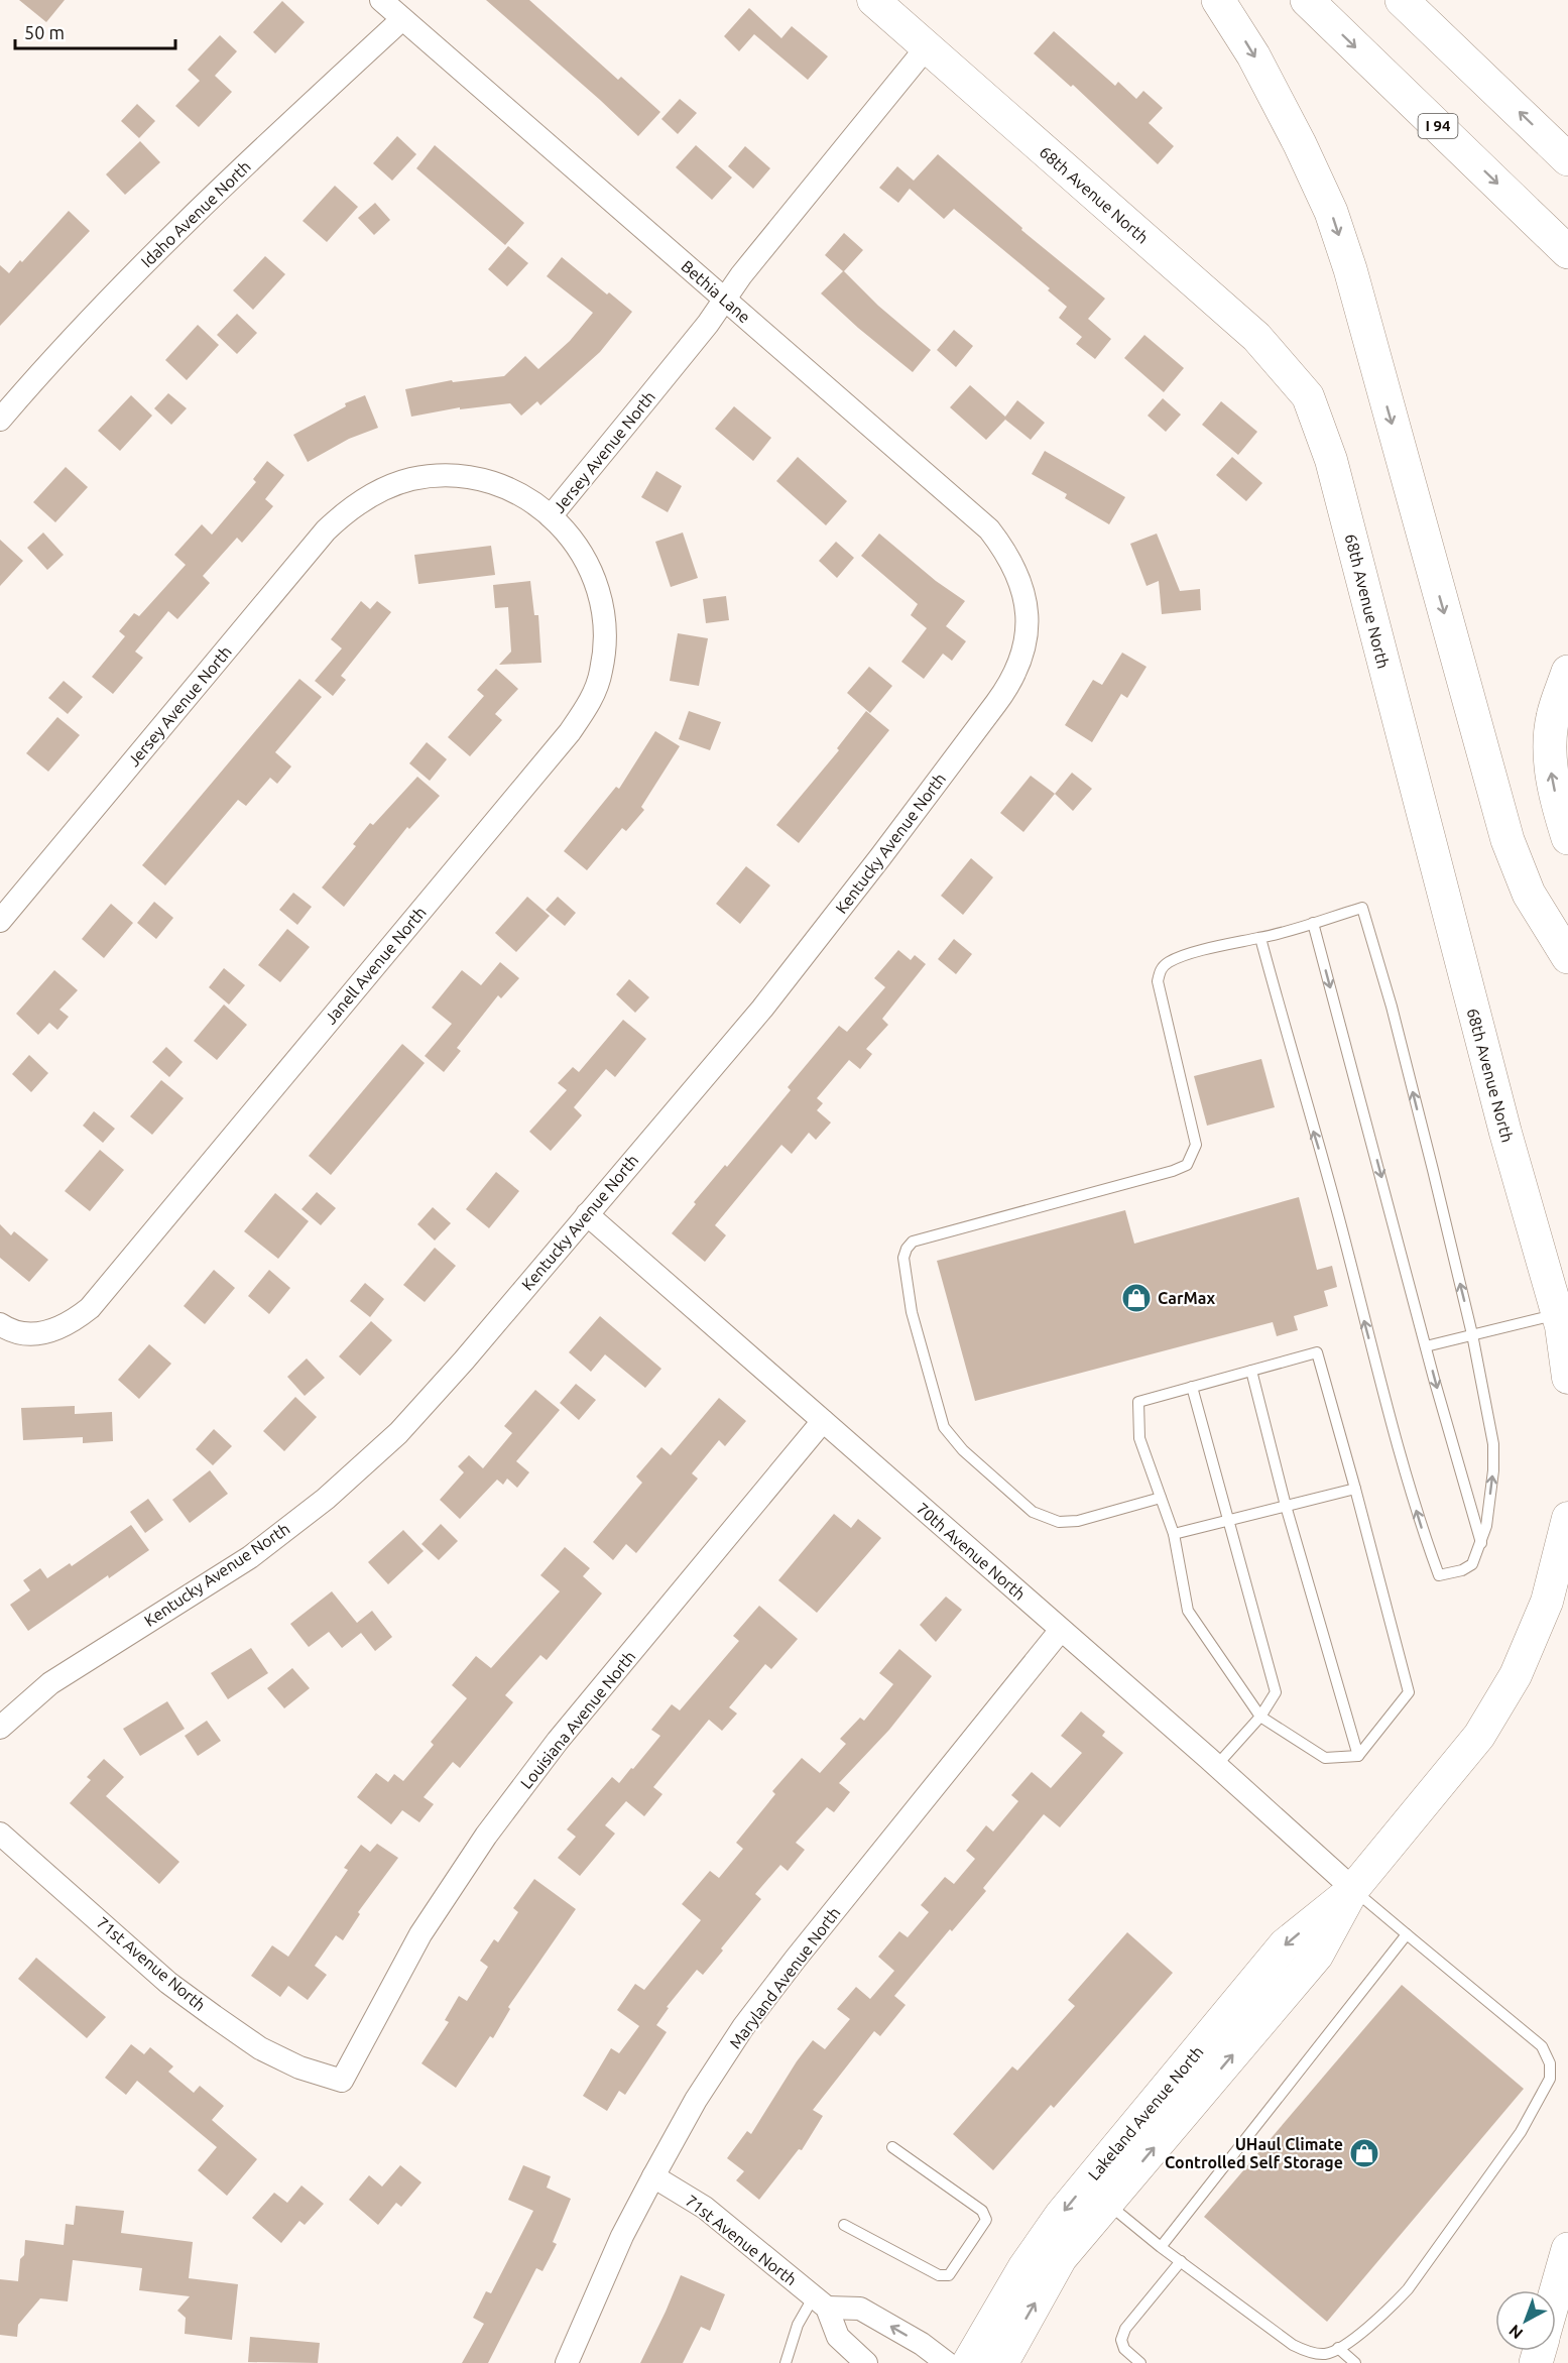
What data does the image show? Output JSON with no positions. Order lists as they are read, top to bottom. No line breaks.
{"streets":{"highway":["I 94"],"street":["68th Avenue North","Idaho Avenue North","Bethia Lane","Jersey Avenue North","Kentucky Avenue North","Janell Avenue North","70th Avenue North","Louisiana Avenue North","71st Avenue North","Maryland Avenue North","Lakeland Avenue North"]},"crossings":[["68th Avenue North","Jersey Avenue North"],["Idaho Avenue North","Bethia Lane"],["Bethia Lane","Jersey Avenue North"],["Bethia Lane","Kentucky Avenue North"],["Jersey Avenue North","Janell Avenue North"],["Kentucky Avenue North","70th Avenue North"],["70th Avenue North","Louisiana Avenue North"],["70th Avenue North","Maryland Avenue North"],["70th Avenue North","Lakeland Avenue North"],["Louisiana Avenue North","71st Avenue North"],["71st Avenue North","Maryland Avenue North"]],"places":{"shop":["CarMax","UHaul Climate Controlled Self Storage"]},"scale_bar":"50 m","north":"bottom left"}
